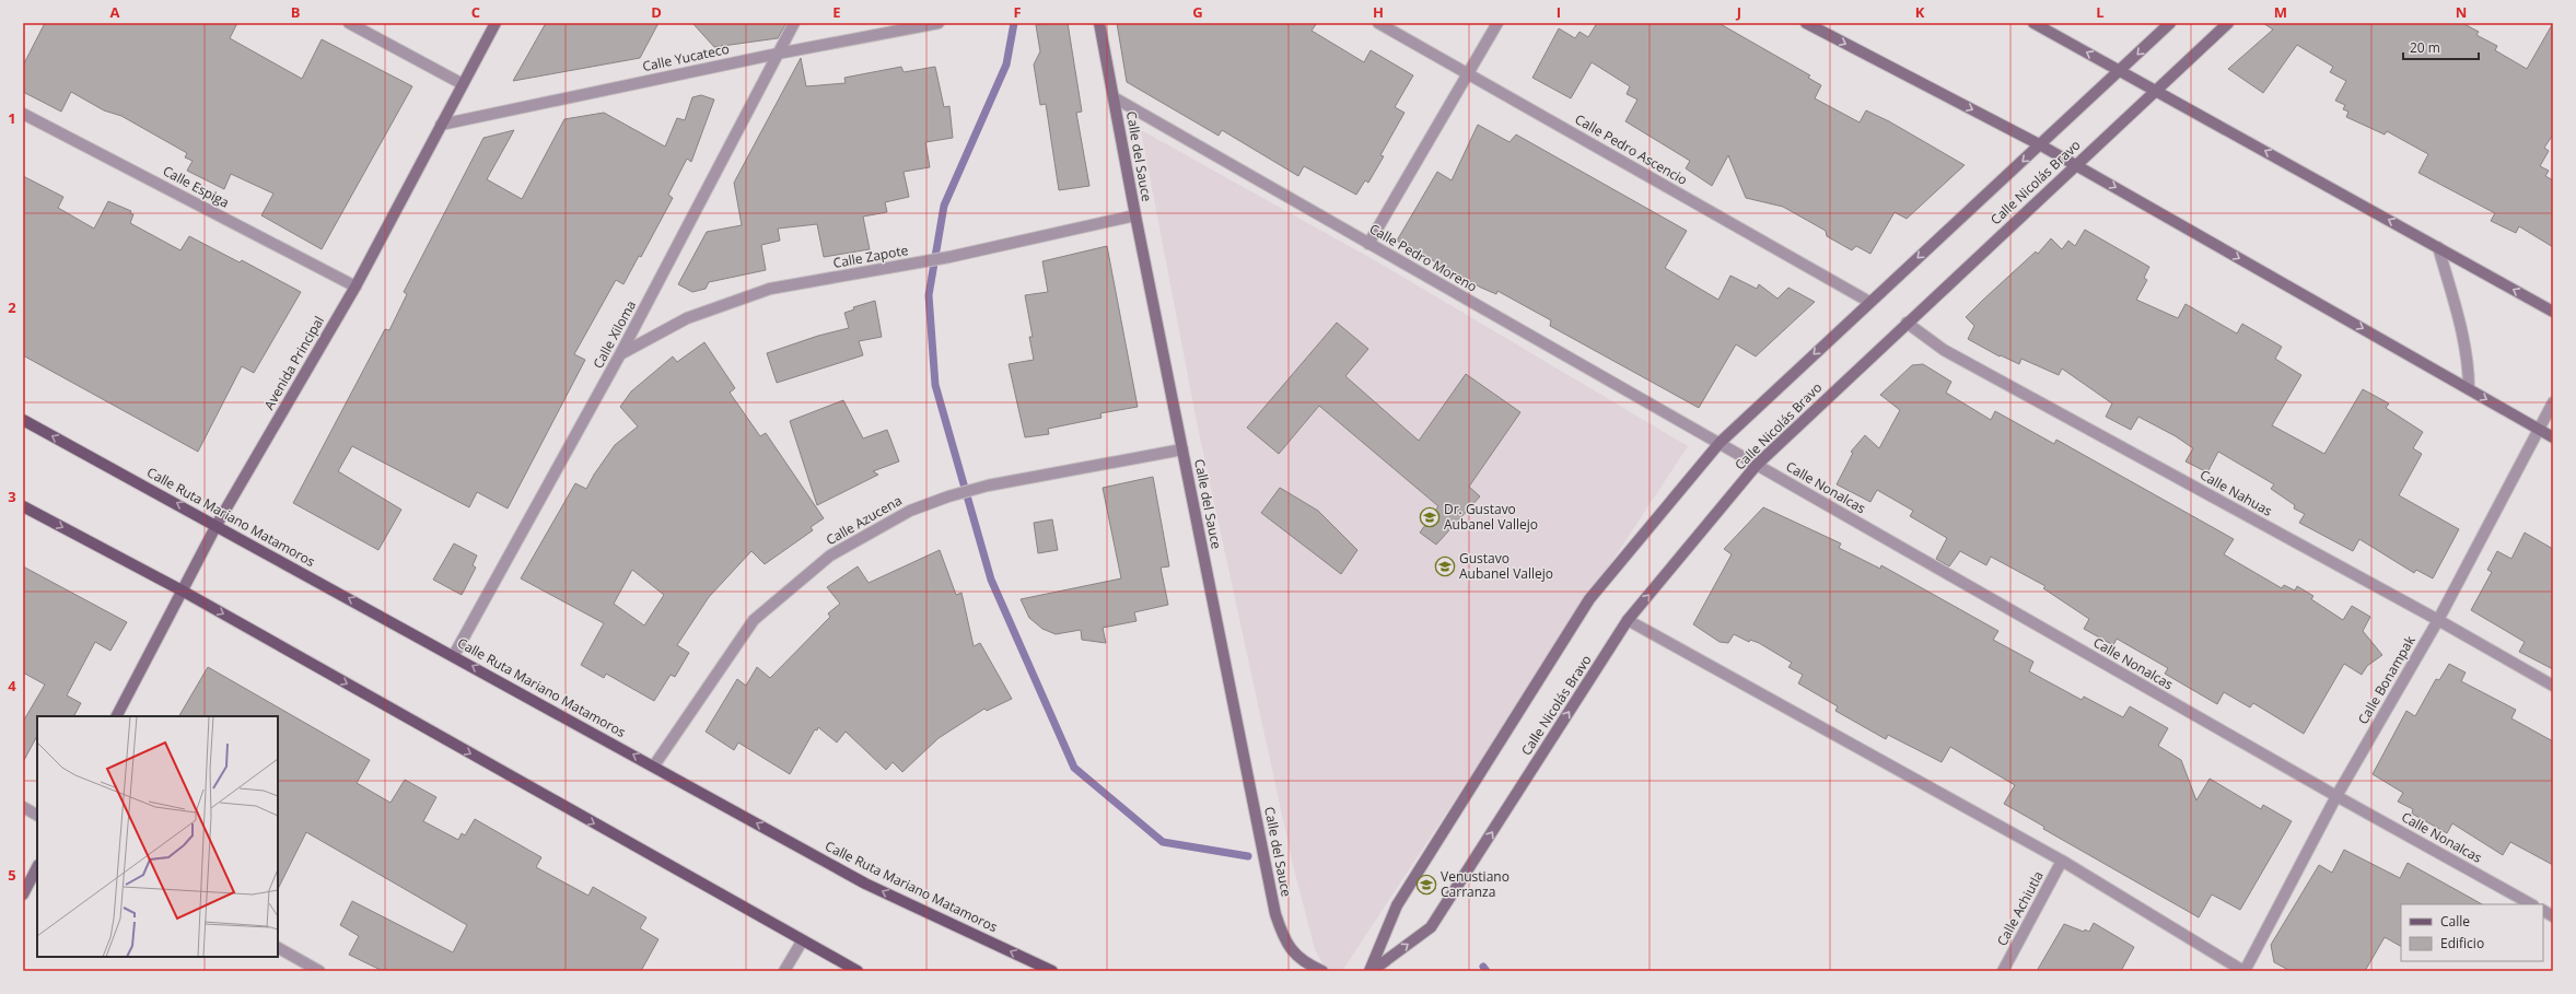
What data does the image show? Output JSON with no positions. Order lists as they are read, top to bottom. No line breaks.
{"streets":{"main road":["Calle del Sauce","Calle Nicolás Bravo","Avenida Principal","Calle Ruta Mariano Matamoros"],"street":["Calle Yucateco","Calle Pedro Ascencio","Calle Espiga","Calle Zapote","Calle Pedro Moreno","Calle Xiloma","Calle Nonalcas","Calle Nahuas","Calle Azucena","Calle Bonampak","Calle Achiutla"]},"crossings":[["Calle Yucateco","Calle Xiloma"],["Calle Yucateco","Avenida Principal"],["Calle Pedro Ascencio","Calle Nicolás Bravo"],["Calle del Sauce","Calle Zapote"],["Calle del Sauce","Calle Pedro Moreno"],["Calle del Sauce","Calle Azucena"],["Calle Nicolás Bravo","Calle Pedro Moreno"],["Calle Nicolás Bravo","Calle Nonalcas"],["Calle Nicolás Bravo","Calle Nahuas"],["Calle Espiga","Avenida Principal"],["Calle Zapote","Calle Xiloma"],["Calle Pedro Moreno","Calle Nonalcas"],["Calle Xiloma","Calle Ruta Mariano Matamoros"],["Avenida Principal","Calle Ruta Mariano Matamoros"],["Calle Nonalcas","Calle Bonampak"],["Calle Nahuas","Calle Bonampak"],["Calle Ruta Mariano Matamoros","Calle Azucena"]],"places":{"school or university":["Dr. Gustavo Aubanel Vallejo","Gustavo Aubanel Vallejo","Venustiano Carranza"]},"legend":["Calle","Edificio"],"scale_bar":"20 m","grid":{"columns":["A","B","C","D","E","F","G","H","I","J","K","L","M","N"],"rows":["1","2","3","4","5"]}}
